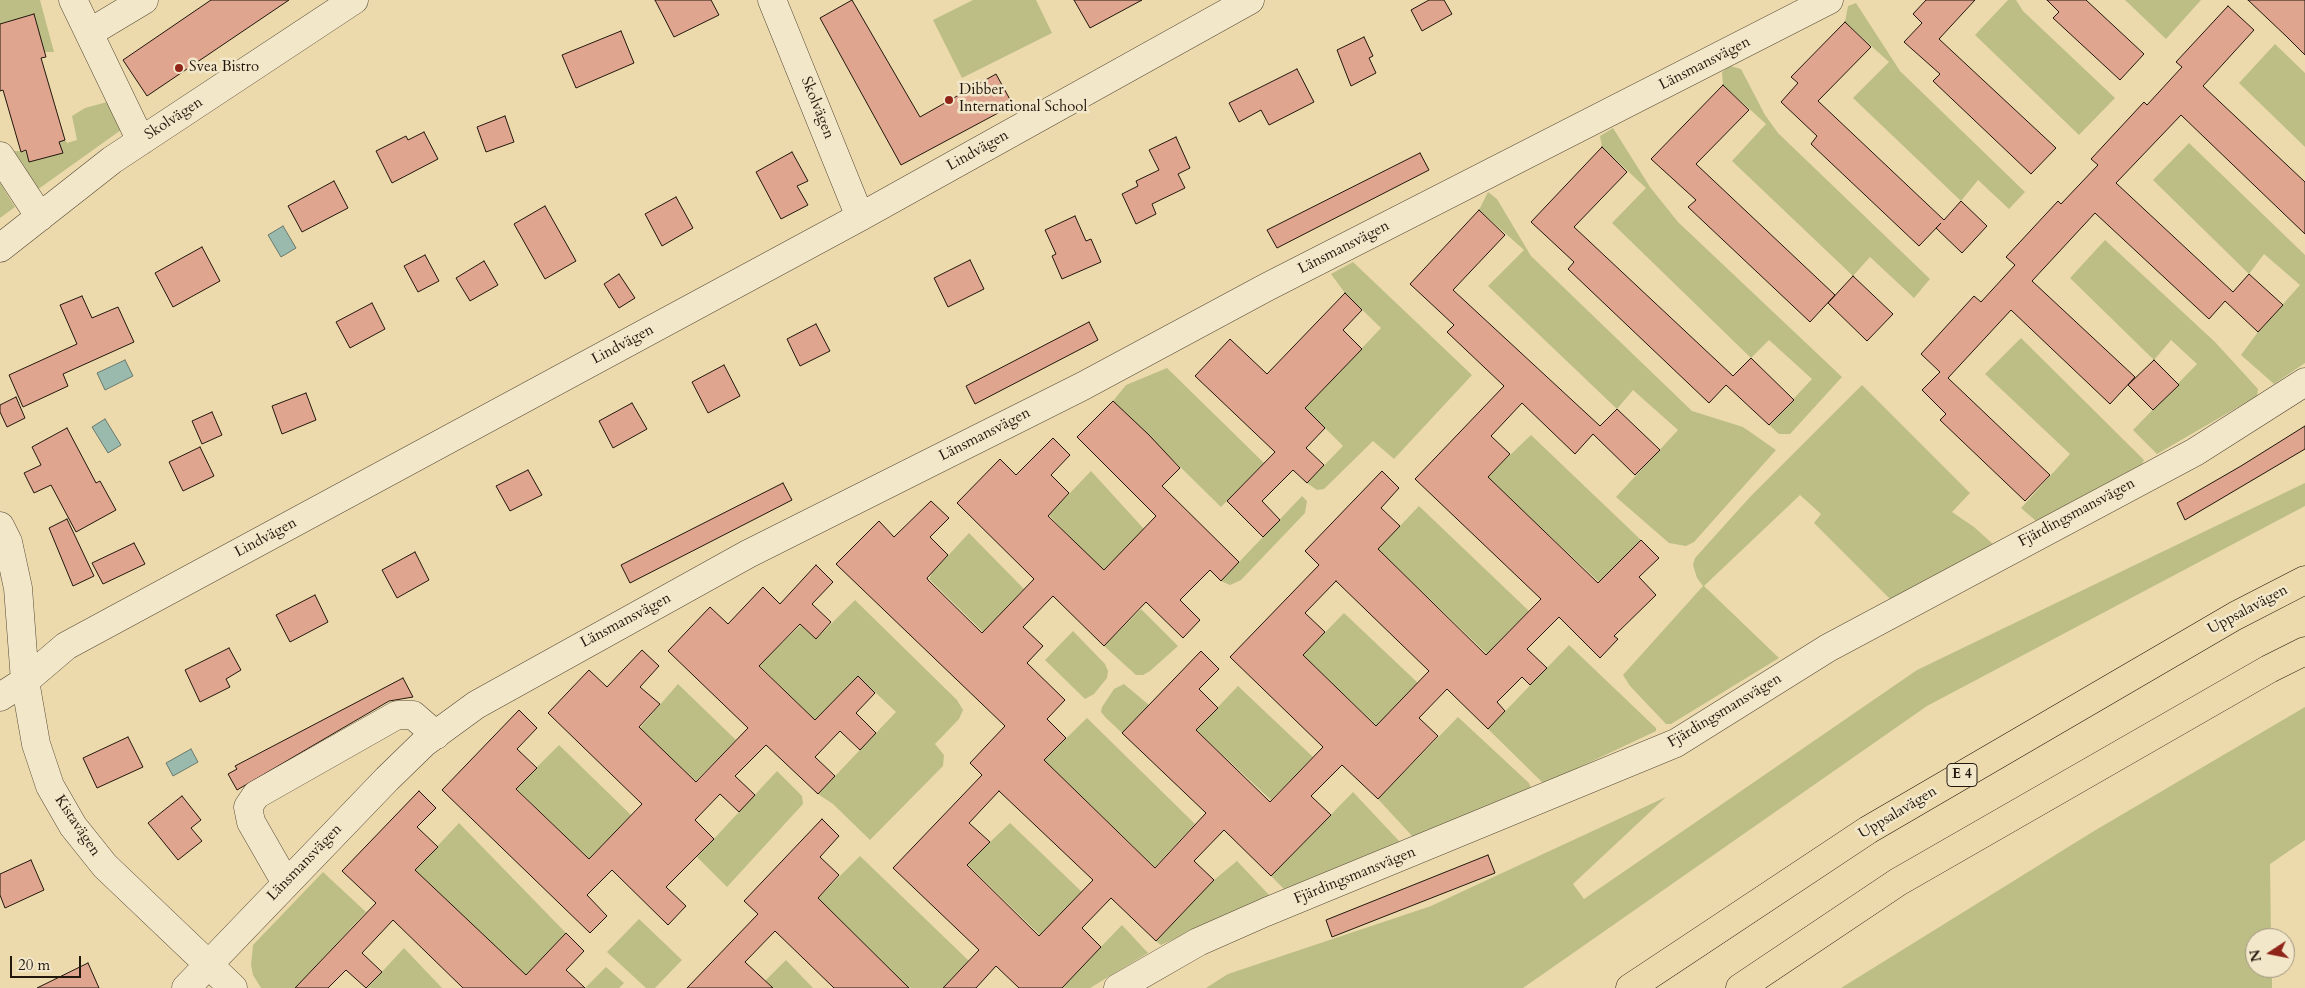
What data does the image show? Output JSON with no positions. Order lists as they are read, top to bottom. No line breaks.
{"streets":{"highway":["Uppsalavägen","E 4"],"street":["Länsmansvägen","Skolvägen","Lindvägen","Fjärdingsmansvägen","Kistavägen"]},"crossings":[["Länsmansvägen","Kistavägen"],["Skolvägen","Lindvägen"],["Lindvägen","Kistavägen"]],"places":["Svea Bistro","Dibber International School"],"scale_bar":"20 m","north":"left"}
